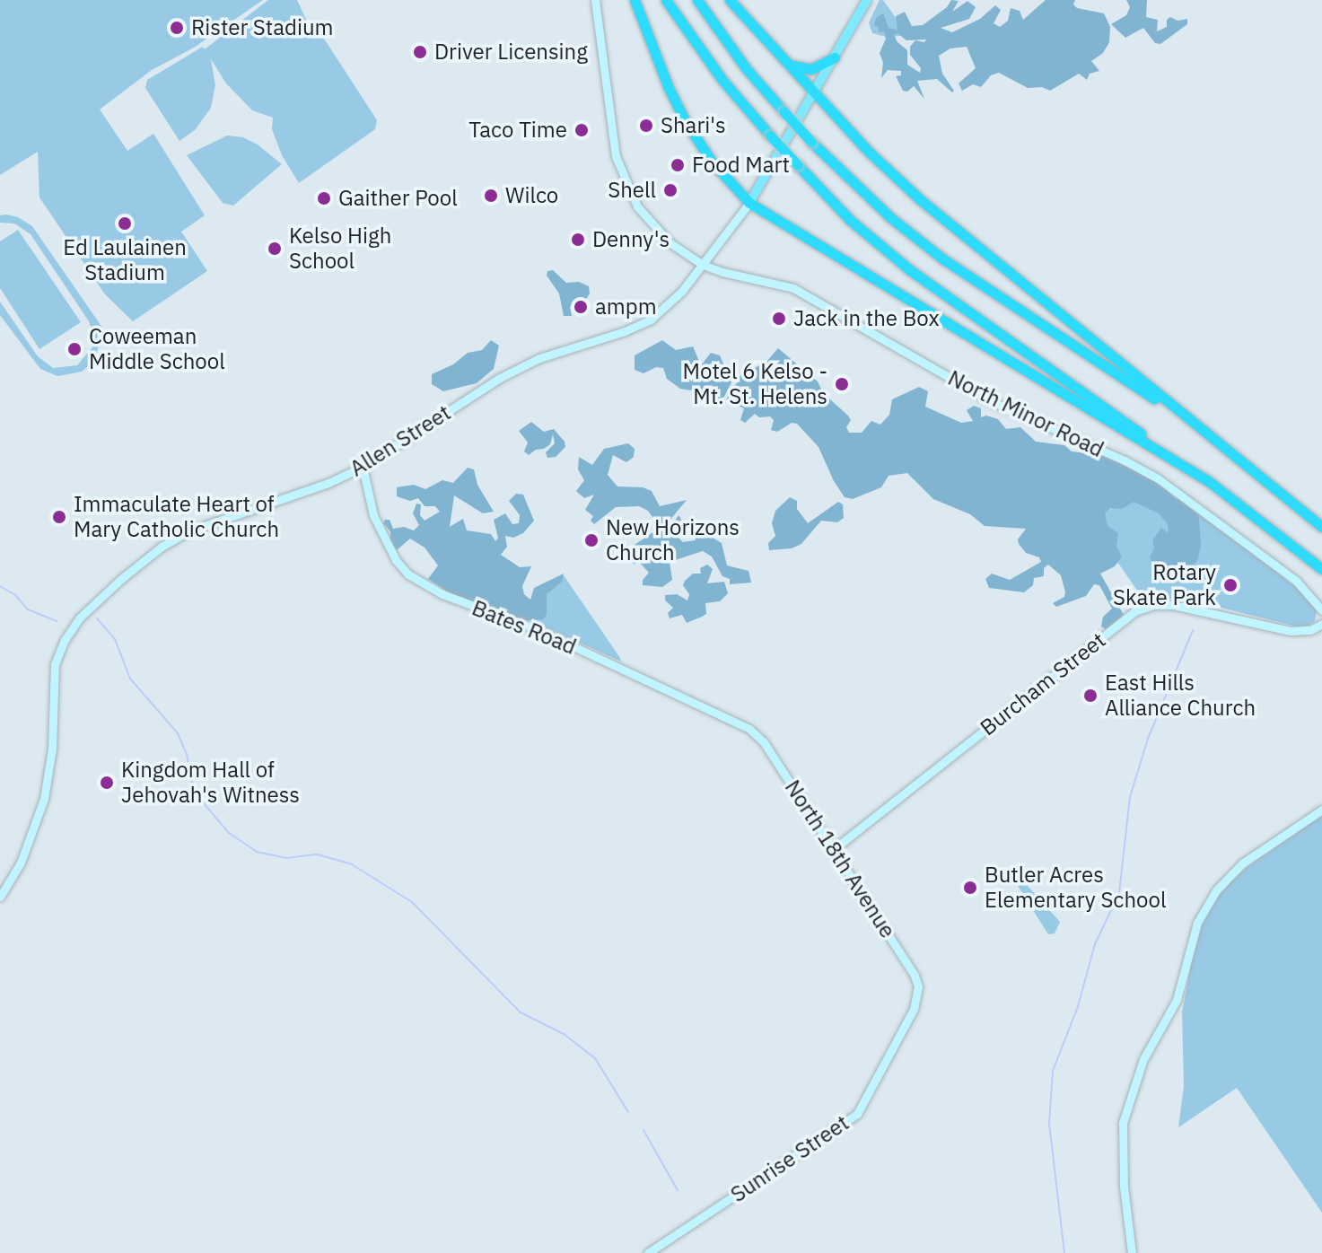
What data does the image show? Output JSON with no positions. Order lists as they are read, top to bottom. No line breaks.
{"streets":{"main road":["Allen Street"],"street":["North Minor Road","Bates Road","Burcham Street","North 18th Avenue","Sunrise Street"]},"crossings":[["North Minor Road","Allen Street"],["Allen Street","Bates Road"],["Bates Road","North 18th Avenue"],["Burcham Street","North 18th Avenue"],["North 18th Avenue","Sunrise Street"]],"places":["Rister Stadium","Driver Licensing","Shari's","Taco Time","Food Mart","Shell","Wilco","Gaither Pool","Ed Laulainen Stadium","Denny's","Kelso High School","ampm","Jack in the Box","Coweeman Middle School","Motel 6 Kelso - Mt. St. Helens","Immaculate Heart of Mary Catholic Church","New Horizons Church","Rotary Skate Park","East Hills Alliance Church","Kingdom Hall of Jehovah's Witness","Butler Acres Elementary School"]}
